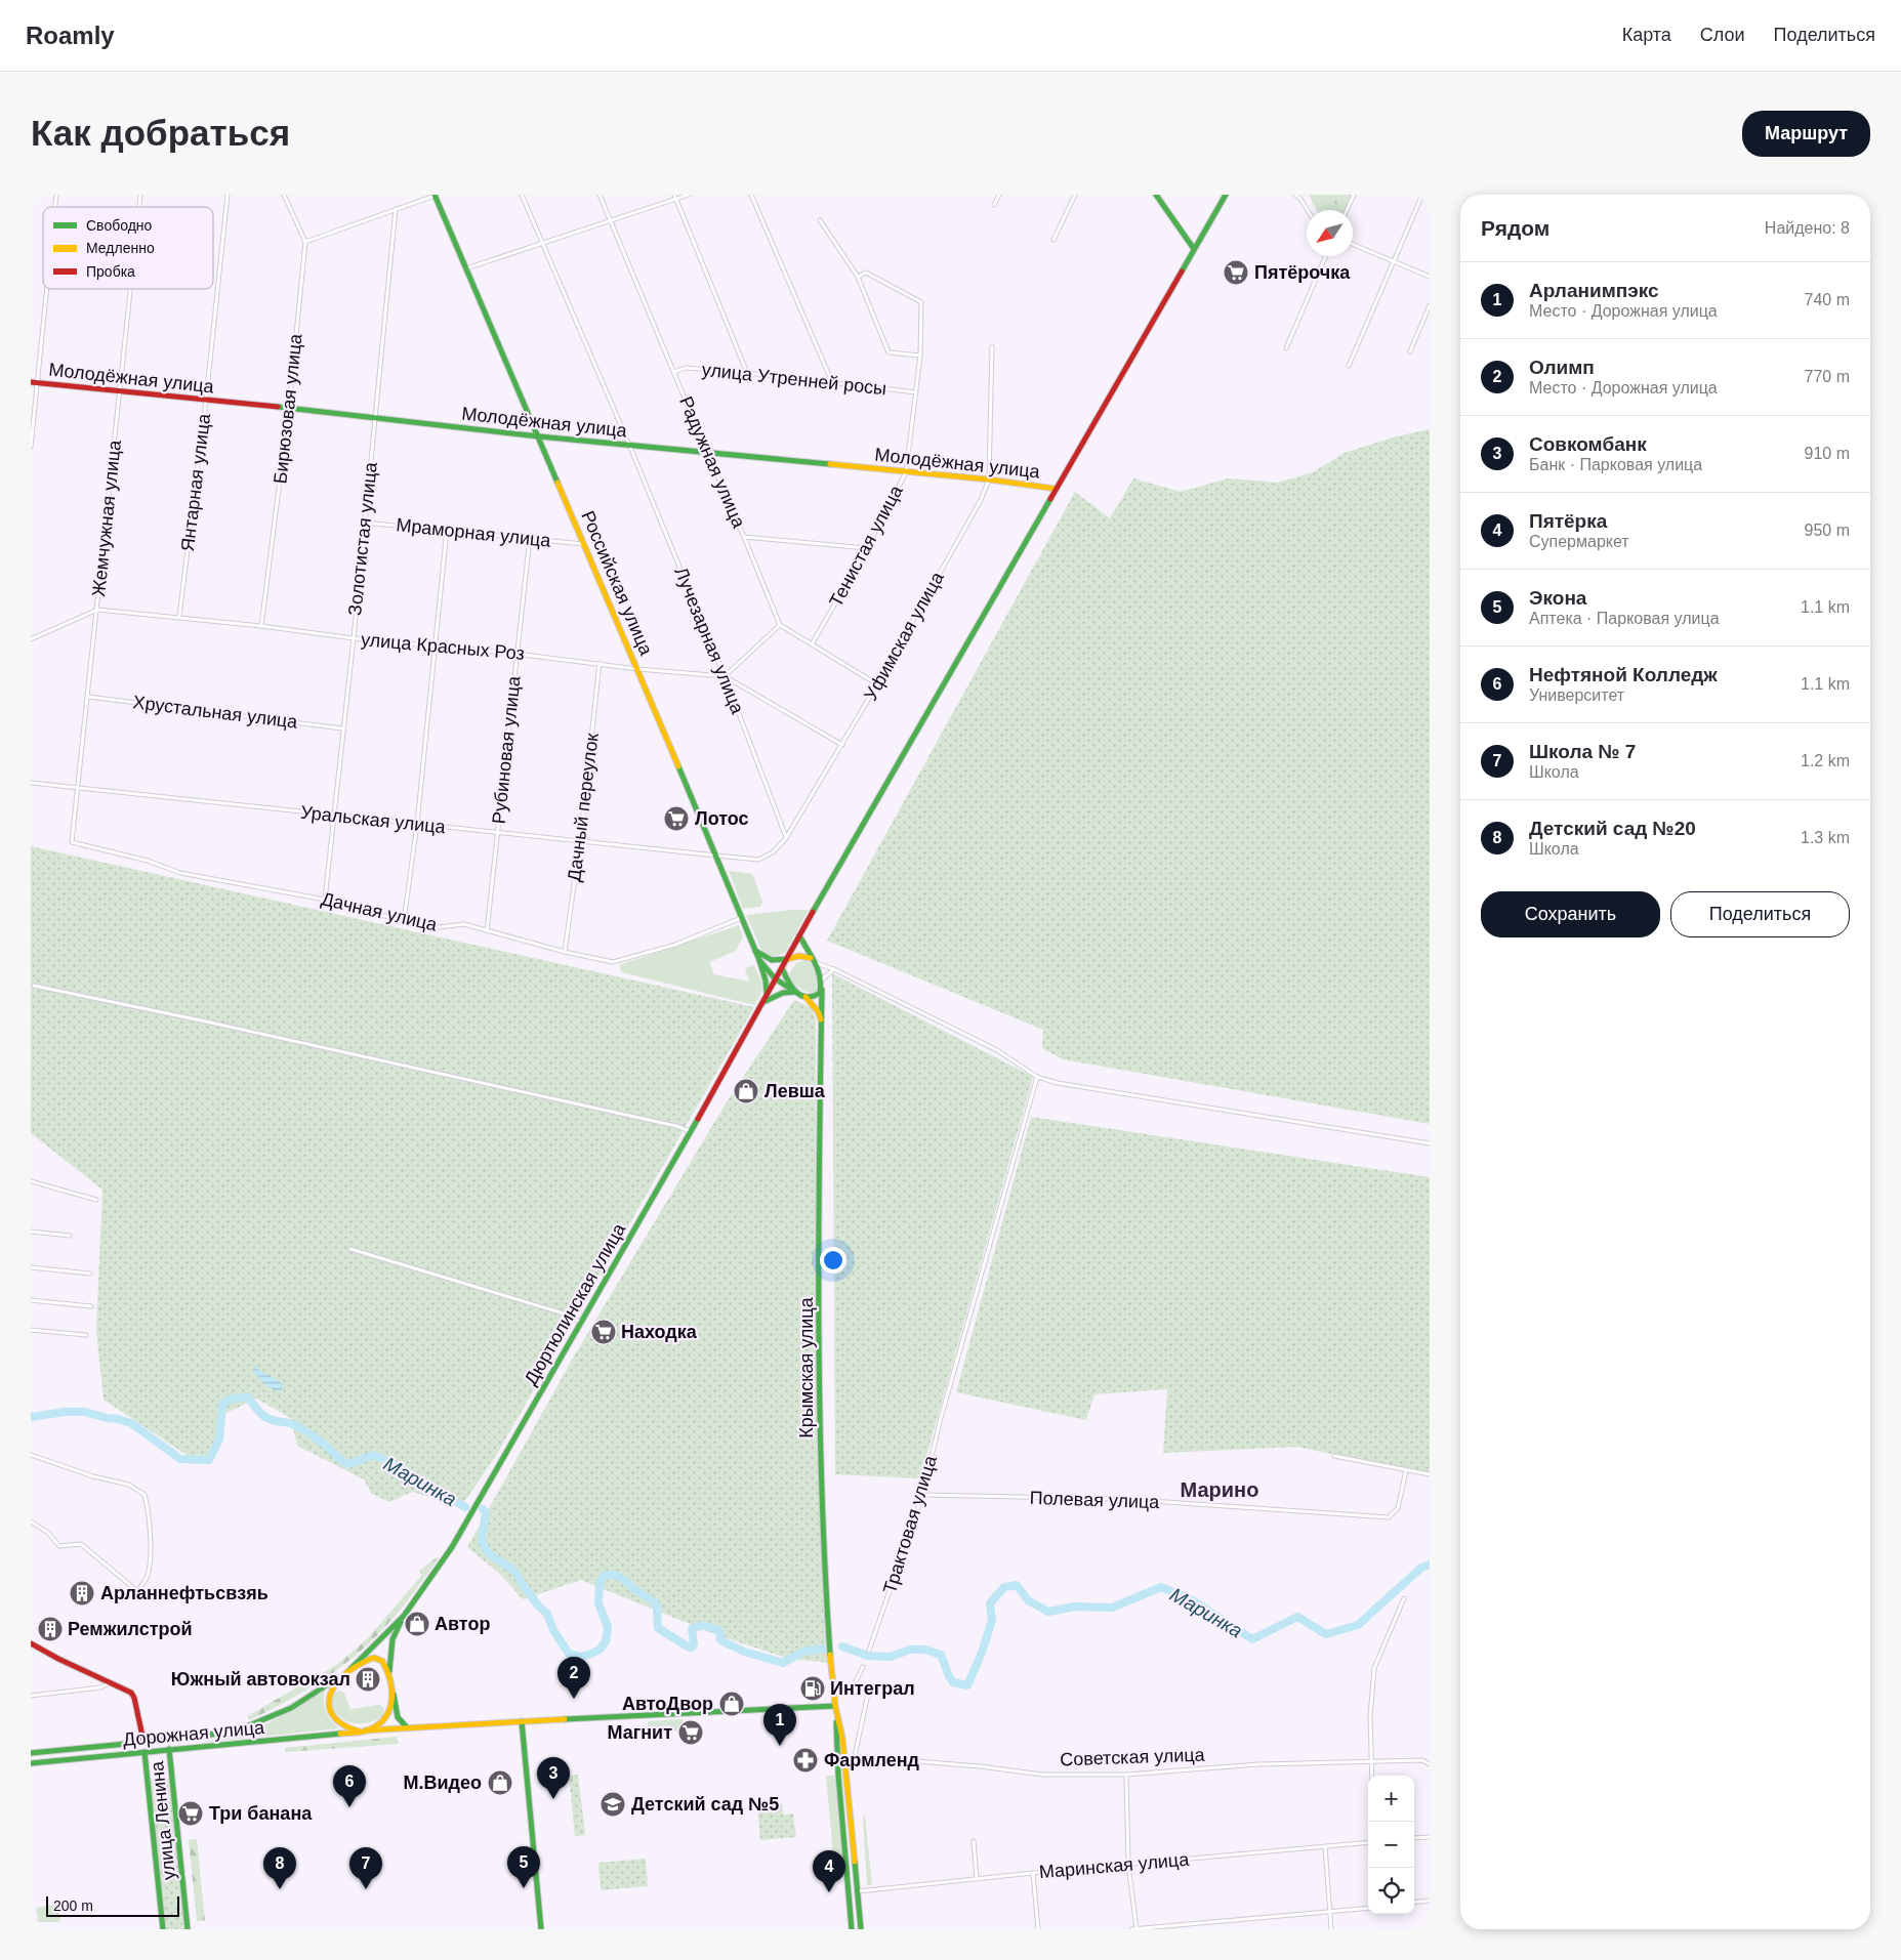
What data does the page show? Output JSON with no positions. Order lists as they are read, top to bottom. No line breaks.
{"streets":{"main road":["Молодёжная улица","Российская улица","Дюртюлинская улица","Крымская улица","Дорожная улица","улица Ленина"],"street":["улица Утренней росы","Бирюзовая улица","Радужная улица","Янтарная улица","Жемчужная улица","Мраморная улица","Золотистая улица","Тенистая улица","Уфимская улица","Лучезарная улица","улица Красных Роз","Хрустальная улица","Рубиновая улица","Дачный переулок","Уральская улица","Дачная улица","Полевая улица","Трактовая улица","Советская улица","Маринская улица"]},"crossings":[["Молодёжная улица","Бирюзовая улица"],["Молодёжная улица","Радужная улица"],["Молодёжная улица","Янтарная улица"],["Молодёжная улица","Жемчужная улица"],["Молодёжная улица","Золотистая улица"],["Молодёжная улица","Тенистая улица"],["Молодёжная улица","Российская улица"],["Молодёжная улица","Уфимская улица"],["Молодёжная улица","Лучезарная улица"],["улица Утренней росы","Радужная улица"],["улица Утренней росы","Тенистая улица"],["Бирюзовая улица","улица Красных Роз"],["Янтарная улица","улица Красных Роз"],["Жемчужная улица","улица Красных Роз"],["Жемчужная улица","Хрустальная улица"],["Жемчужная улица","Уральская улица"],["Жемчужная улица","Дачная улица"],["Мраморная улица","Золотистая улица"],["Мраморная улица","Российская улица"],["Мраморная улица","Рубиновая улица"],["Золотистая улица","улица Красных Роз"],["Золотистая улица","Хрустальная улица"],["Золотистая улица","Уральская улица"],["Золотистая улица","Дачная улица"],["Российская улица","Уфимская улица"],["Российская улица","улица Красных Роз"],["Российская улица","Уральская улица"],["Российская улица","Дачная улица"],["Российская улица","Дюртюлинская улица"],["Уфимская улица","Лучезарная улица"],["Уфимская улица","улица Красных Роз"],["Уфимская улица","Уральская улица"],["Лучезарная улица","улица Красных Роз"],["улица Красных Роз","Рубиновая улица"],["улица Красных Роз","Дачный переулок"],["Рубиновая улица","Уральская улица"],["Рубиновая улица","Дачная улица"],["Дачный переулок","Уральская улица"],["Дачный переулок","Дачная улица"],["Дюртюлинская улица","Крымская улица"],["Дюртюлинская улица","Дорожная улица"],["Крымская улица","Дорожная улица"],["Полевая улица","Трактовая улица"],["Дорожная улица","улица Ленина"]],"districts":["Марино"],"water":["Маринка"],"places":{"supermarket":["Пятёрочка","Лотос","Находка","Магнит","Три банана"],"shop":["Левша","Автор","АвтоДвор","М.Видео"],"building":["Арланнефтьсвзяь","Ремжилстрой","Южный автовокзал"],"fuel station":["Интеграл"],"pharmacy":["Фармленд"],"school or university":["Детский сад №5"]},"legend":["Свободно","Медленно","Пробка"],"scale_bar":"200 m","north":"bottom left","page":{"header":"Roamly","nav":["Карта","Слои","Поделиться"],"buttons":["Маршрут",["Сохранить","Поделиться"]],"title":"Как добраться","heading":["Рядом","Найдено: 8"],"list":[{"mark":"1","name":"Арланимпэкс","note":"Место · Дорожная улица","value":"740 m"},{"mark":"2","name":"Олимп","note":"Место · Дорожная улица","value":"770 m"},{"mark":"3","name":"Совкомбанк","note":"Банк · Парковая улица","value":"910 m"},{"mark":"4","name":"Пятёрка","note":"Супермаркет","value":"950 m"},{"mark":"5","name":"Экона","note":"Аптека · Парковая улица","value":"1.1 km"},{"mark":"6","name":"Нефтяной Колледж","note":"Университет","value":"1.1 km"},{"mark":"7","name":"Школа № 7","note":"Школа","value":"1.2 km"},{"mark":"8","name":"Детский сад №20","note":"Школа","value":"1.3 km"}],"pins":["2","1","3","6","5","7","8","4"],"map_buttons":["+","−"],"scale":"200 m"}}
